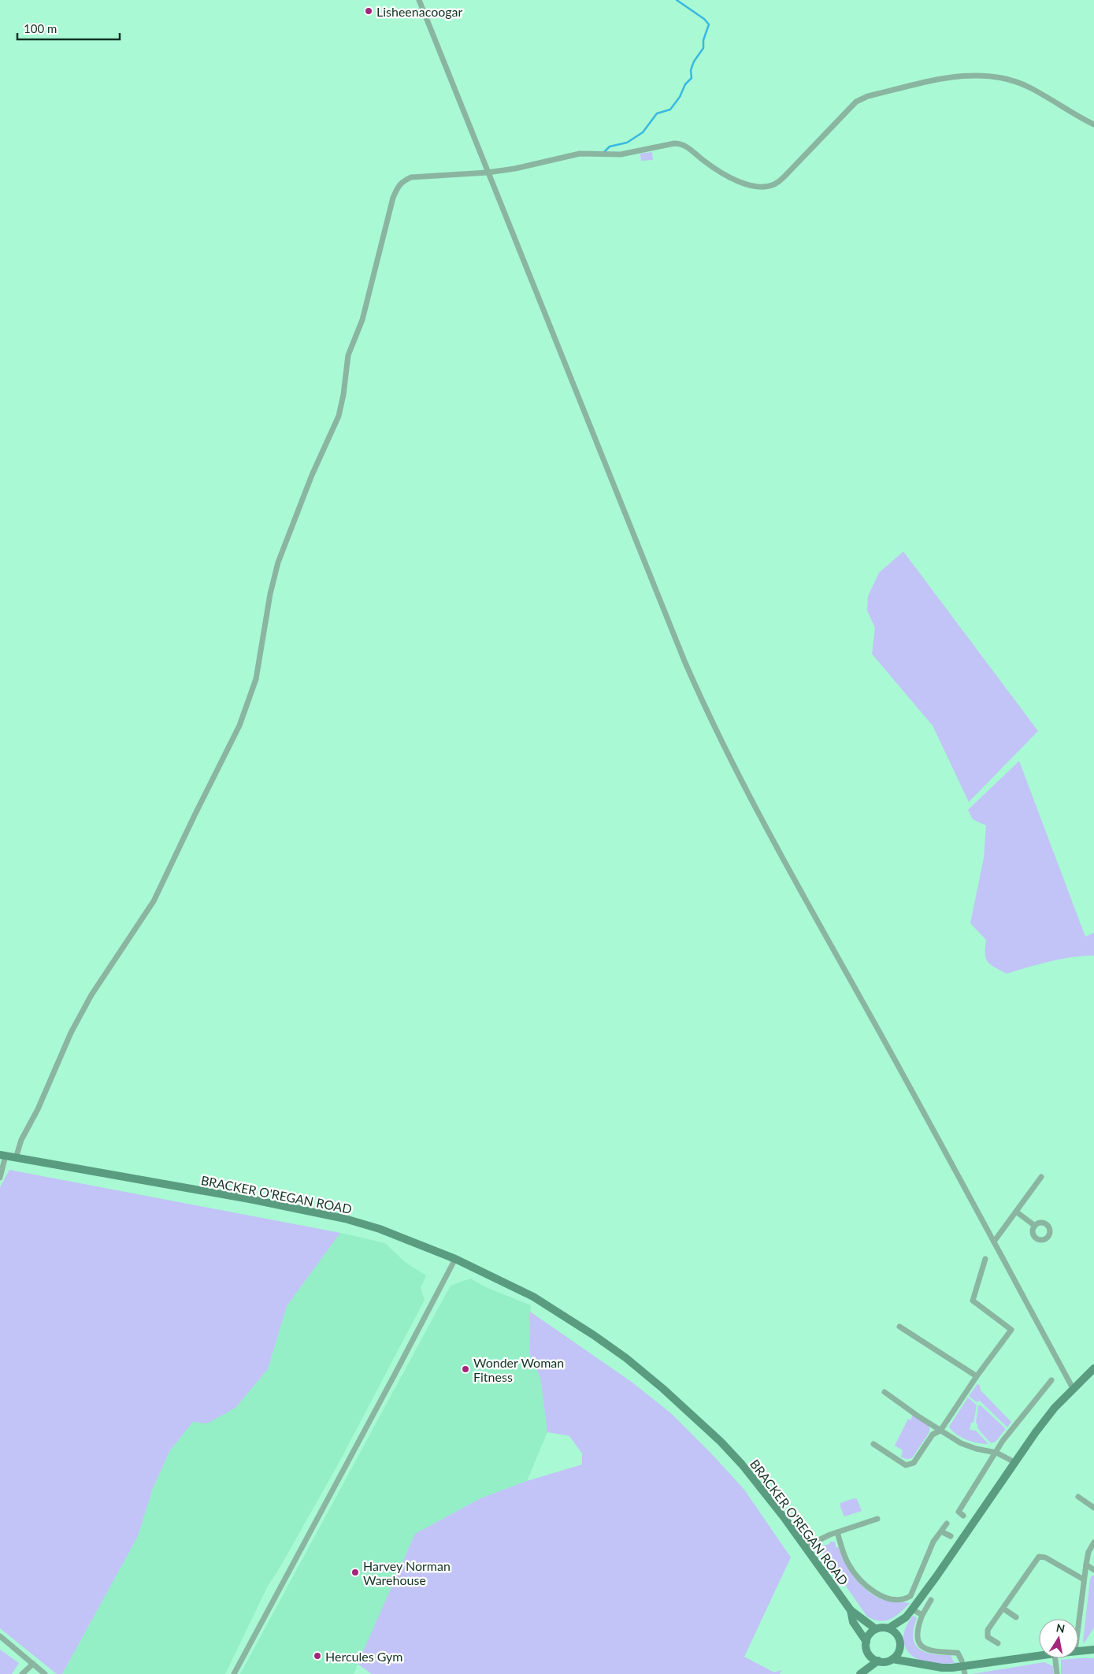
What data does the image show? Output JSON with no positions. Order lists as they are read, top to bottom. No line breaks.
{"streets":{"main road":["BRACKER O'REGAN ROAD"]},"places":["Lisheenacoogar","Wonder Woman Fitness","Harvey Norman Warehouse","Hercules Gym"],"scale_bar":"100 m","north":"top"}
